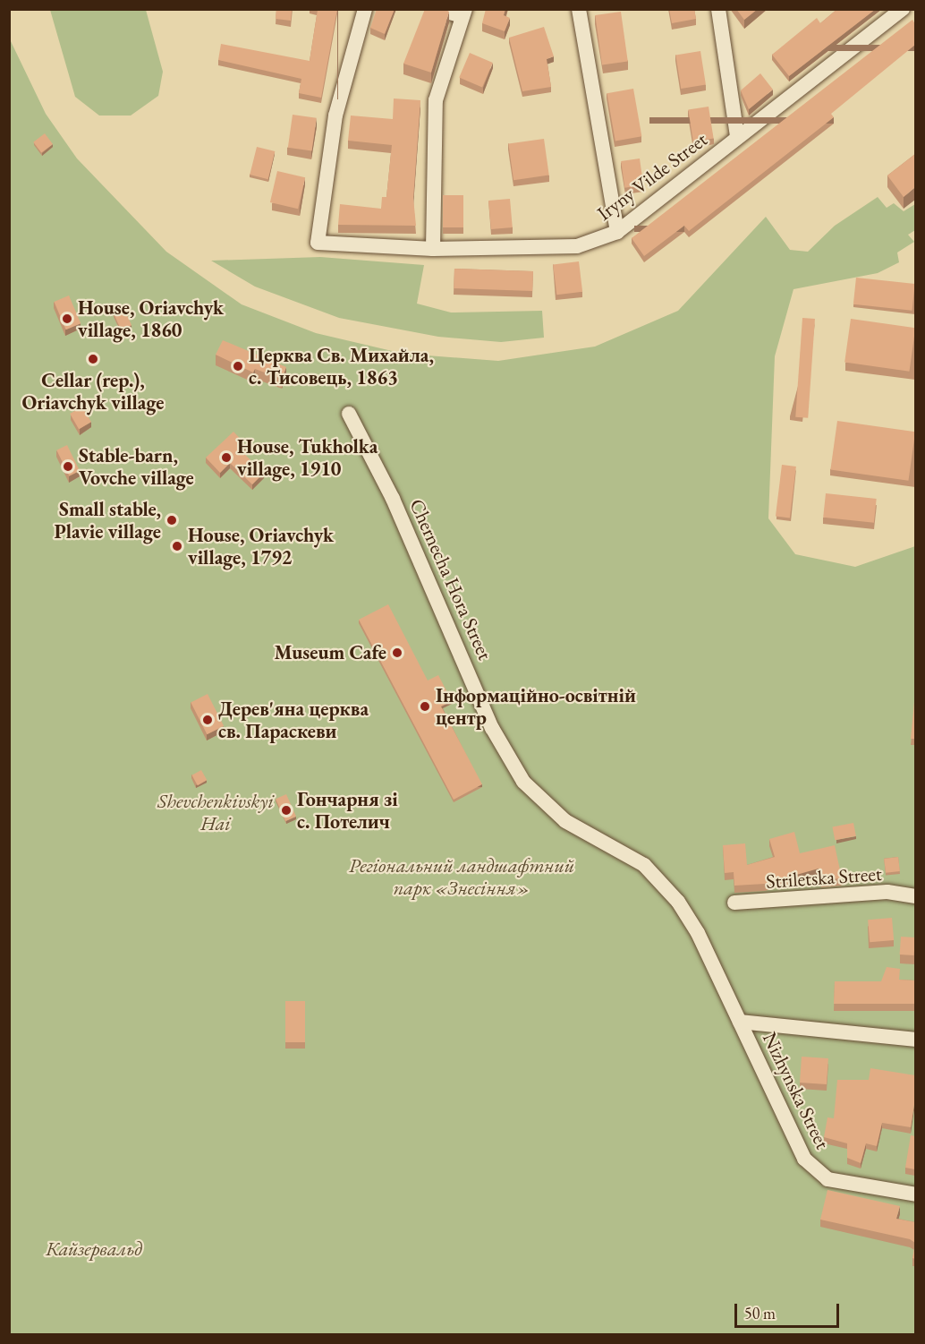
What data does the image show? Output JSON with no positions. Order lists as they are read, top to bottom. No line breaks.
{"streets":{"street":["Iryny Vilde Street","Chernecha Hora Street","Striletska Street","Nizhynska Street"]},"crossings":[["Chernecha Hora Street","Nizhynska Street"]],"parks":["Shevchenkivskyi Hai","Регіональний ландшафтний парк «Знесіння»","Кайзервальд"],"places":["House, Oriavchyk village, 1860","Cellar (rep.), Oriavchyk village","Церква Св. Михайла, с. Тисовець, 1863","House, Tukholka village, 1910","Stable-barn, Vovche village","Small stable, Plavie village","House, Oriavchyk village, 1792","Museum Cafe","Інформаційно-освітній центр","Дерев'яна церква св. Параскеви","Гончарня зі с. Потелич"],"scale_bar":"50 m"}
